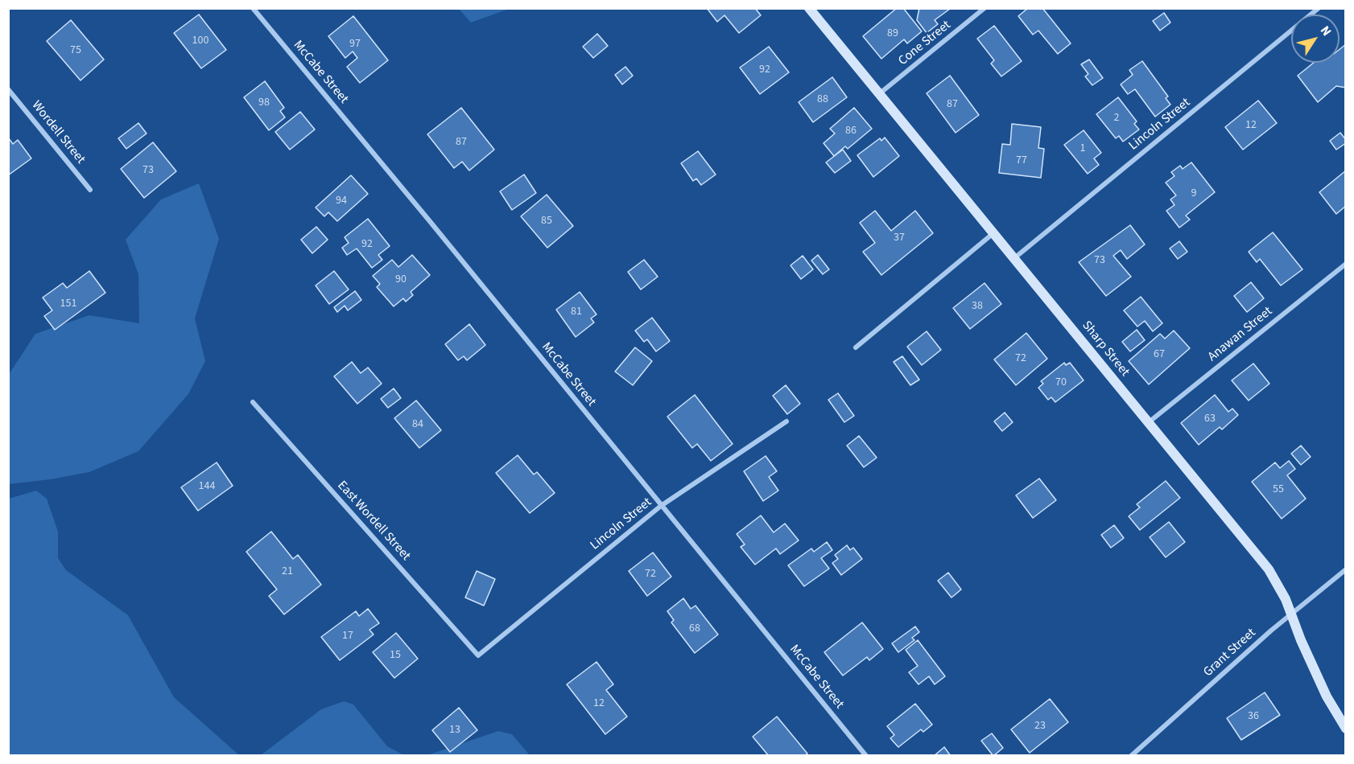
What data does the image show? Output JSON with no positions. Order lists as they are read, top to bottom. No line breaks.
{"streets":{"street":["Cone Street","McCabe Street","Lincoln Street","Wordell Street","Anawan Street","Sharp Street","East Wordell Street","Grant Street"]},"crossings":[["Cone Street","Sharp Street"],["McCabe Street","Lincoln Street"],["Lincoln Street","Sharp Street"],["Lincoln Street","East Wordell Street"],["Anawan Street","Sharp Street"],["Sharp Street","Grant Street"]],"house_numbers":["89","100","97","75","92","88","98","87","2","12","86","87","1","77","73","9","94","85","37","92","73","90","151","38","81","67","72","70","63","84","144","55","21","72","68","17","15","12","36","23","13"],"north":"top right"}
